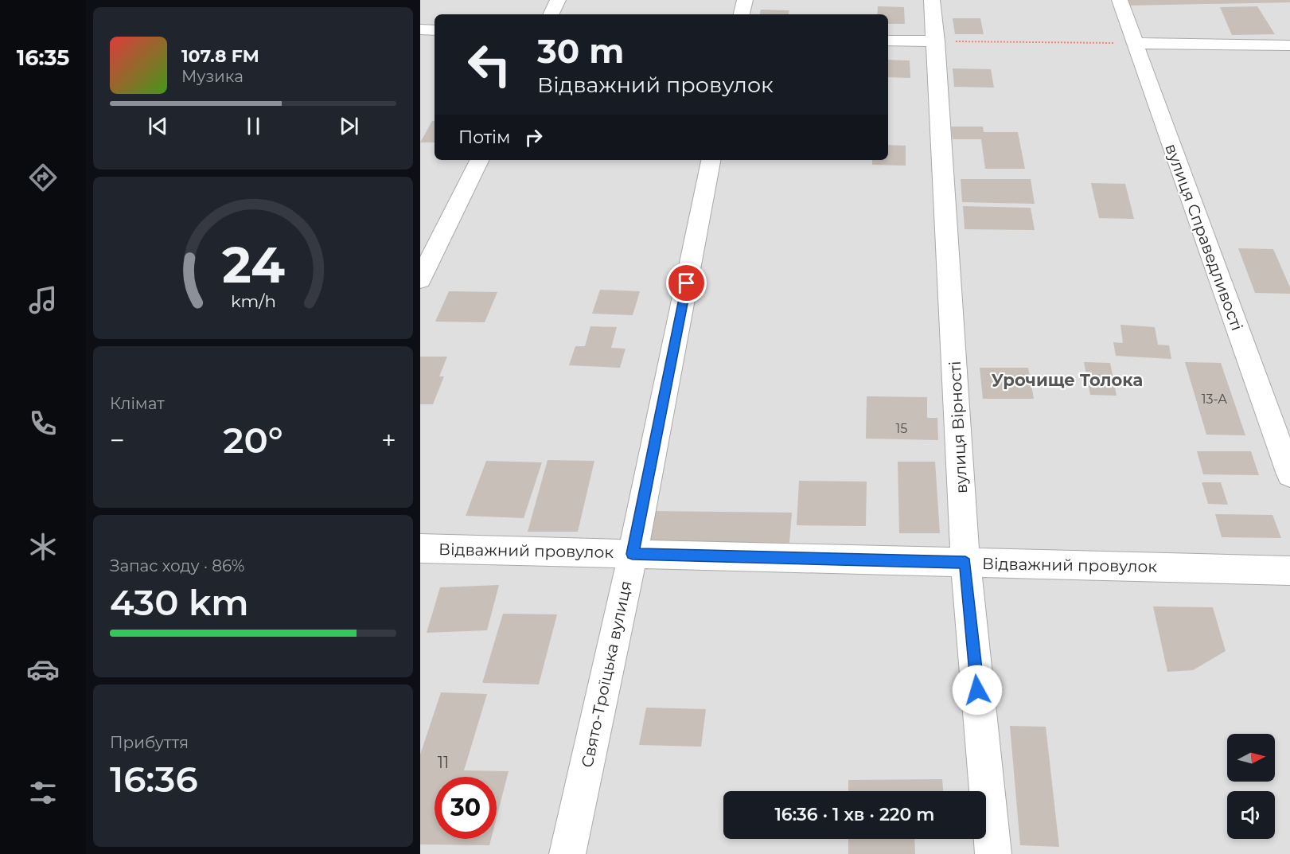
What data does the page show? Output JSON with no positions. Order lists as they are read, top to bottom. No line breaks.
{"streets":{"street":["вулиця Справедливості","вулиця Вірності","Відважний провулок","Свято-Троїцька вулиця"]},"crossings":[["вулиця Вірності","Відважний провулок"],["Відважний провулок","Свято-Троїцька вулиця"]],"districts":["Урочище Толока"],"house_numbers":["13-А","15","11"],"north":"right","page":{"tabs":"16:35","turn":["30 m","Відважний провулок"],"song":["107.8 FM","Музика"],"then":"Потім","tile":["Клімат",["Запас ходу · 86%","430 km"],["Прибуття","16:36"]],"heat":["−","20°","+"],"limit":"30","trip":"16:36 · 1 хв · 220 m","gauge":["24","km/h"]}}
